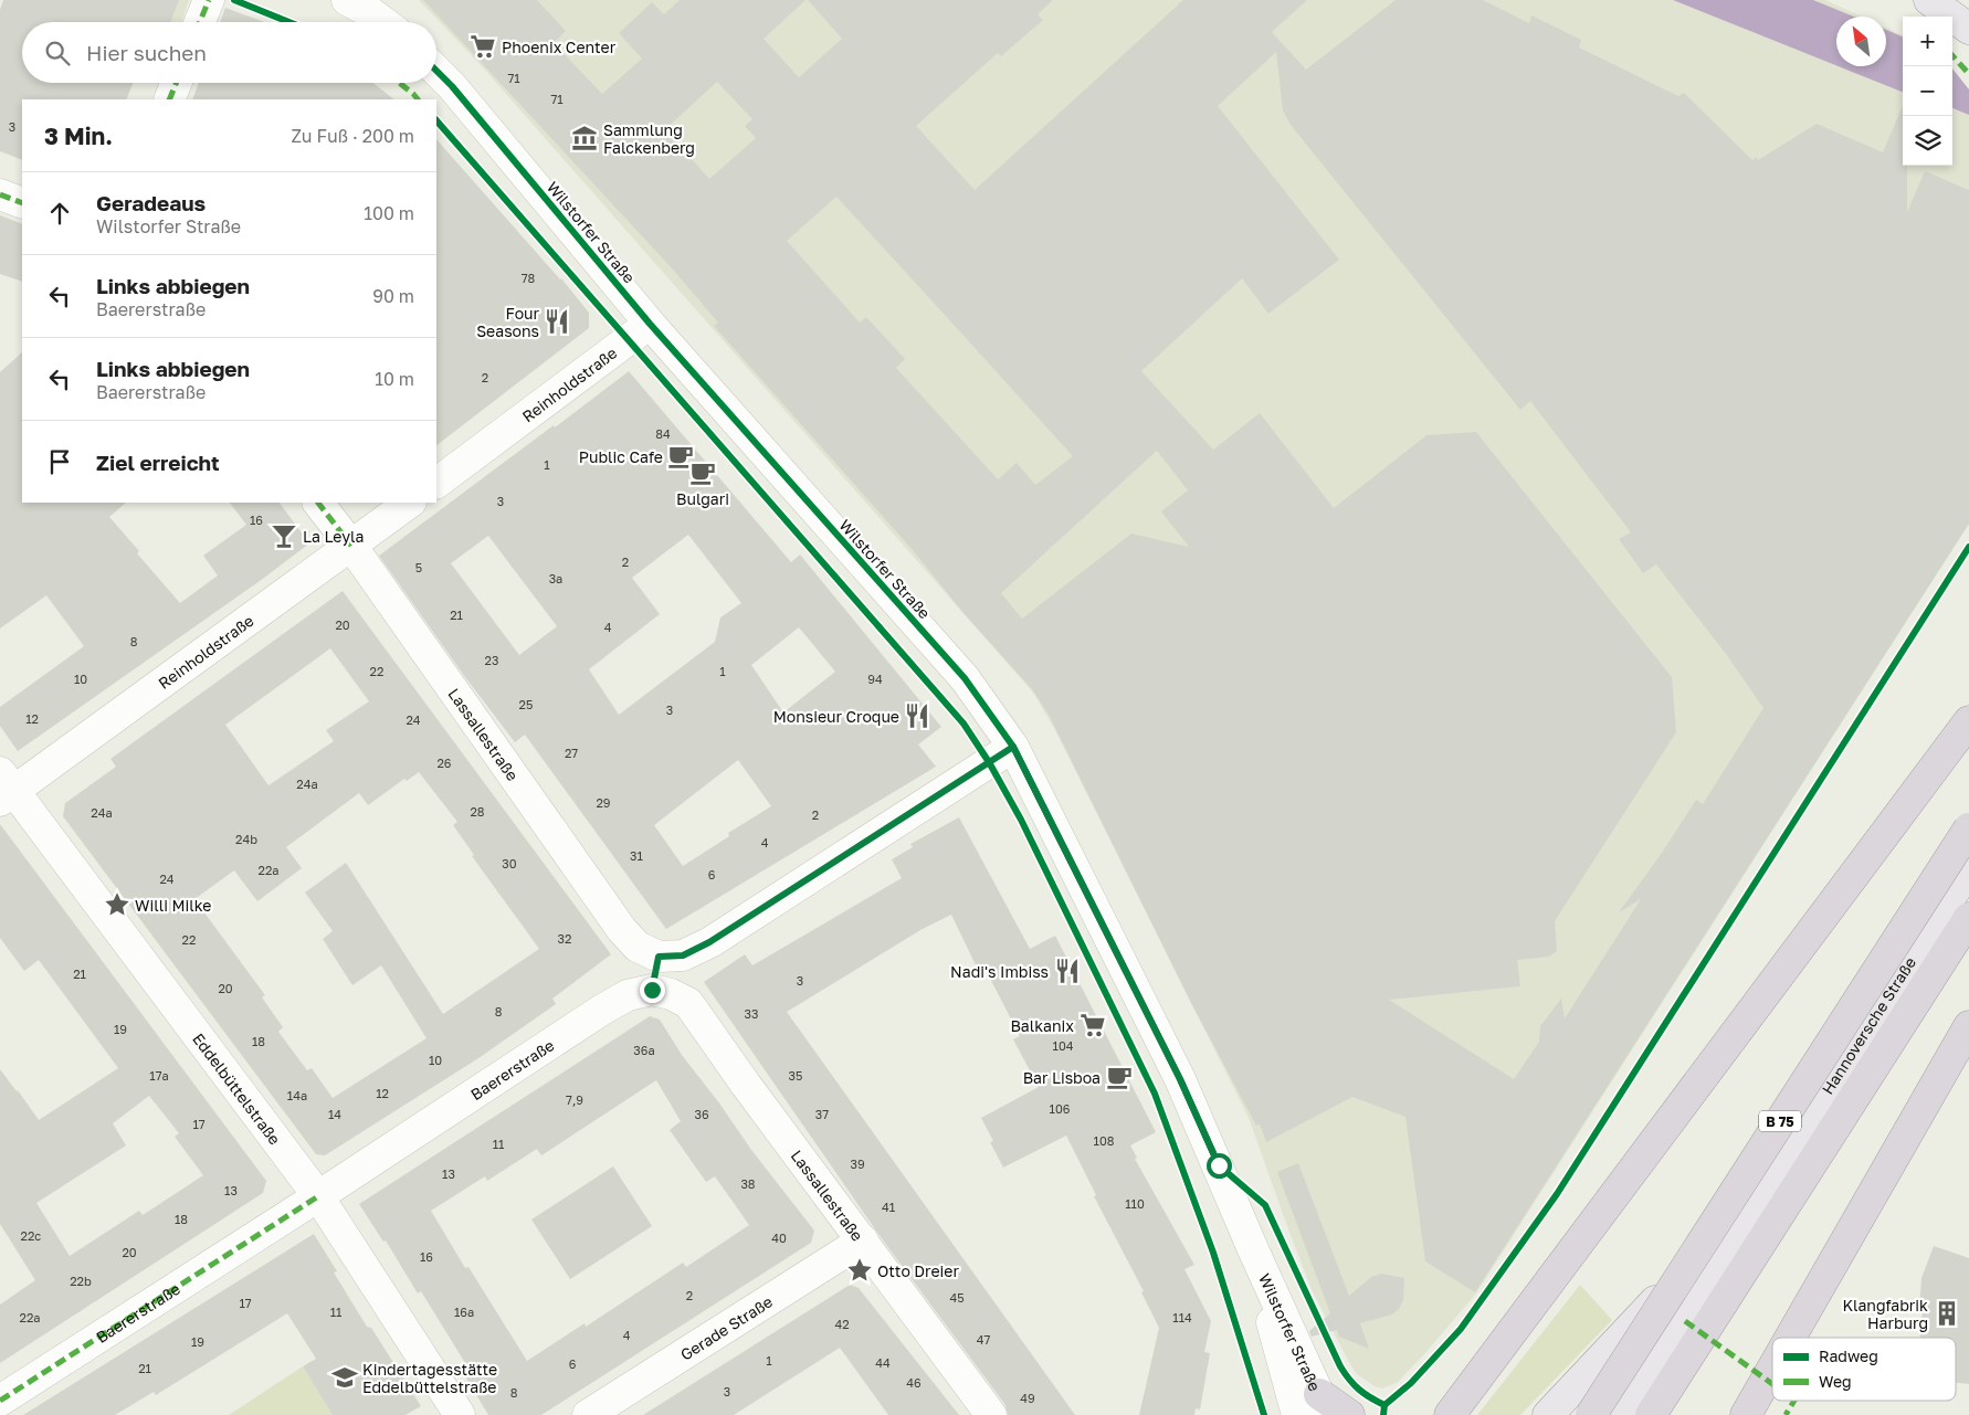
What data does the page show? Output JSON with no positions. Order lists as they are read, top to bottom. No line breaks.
{"streets":{"highway":["B 75"],"main road":["Hannoversche Straße"],"street":["Wilstorfer Straße","Reinholdstraße","Lassallestraße","Baererstraße","Eddelbüttelstraße","Gerade Straße"]},"crossings":[["Wilstorfer Straße","Reinholdstraße"],["Reinholdstraße","Lassallestraße"],["Reinholdstraße","Eddelbüttelstraße"],["Lassallestraße","Baererstraße"],["Lassallestraße","Gerade Straße"],["Baererstraße","Eddelbüttelstraße"]],"places":{"supermarket":["Phoenix Center","Balkanix"],"museum":["Sammlung Falckenberg"],"restaurant":["Four Seasons","Monsieur Croque","Nadi's Imbiss"],"cafe":["Public Cafe","Bulgari","Bar Lisboa"],"bar":["La Leyla"],"place":["Willi Milke","Otto Dreier"],"building":["Klangfabrik Harburg"],"school or university":["Kindertagesstätte Eddelbüttelstraße"]},"house_numbers":["71","71","3","78","2","84","1","3","16","2","5","3a","21","20","4","8","23","22","1","10","94","25","3","12","24","27","26","24a","29","28","24a","2","24b","4","31","30","22a","6","24","32","22","21","3","20","8","33","19","18","104","36a","10","17a","35","12","14a","7,9","106","14","36","37","17","108","11","39","13","38","13","110","41","18","22c","40","20","16","22b","2","45","17","11","16a","22a","114","42","4","47","19","1","44","6","21","46","3","8","49"],"legend":["Radweg","Weg"],"north":"top left","page":{"map_buttons":["+","−"],"search":"Hier suchen","heading":["3 Min.","Zu Fuß · 200 m"],"list":[["Geradeaus","Wilstorfer Straße","100 m"],["Links abbiegen","Baererstraße","90 m"],["Links abbiegen","Baererstraße","10 m"],"Ziel erreicht"]}}
